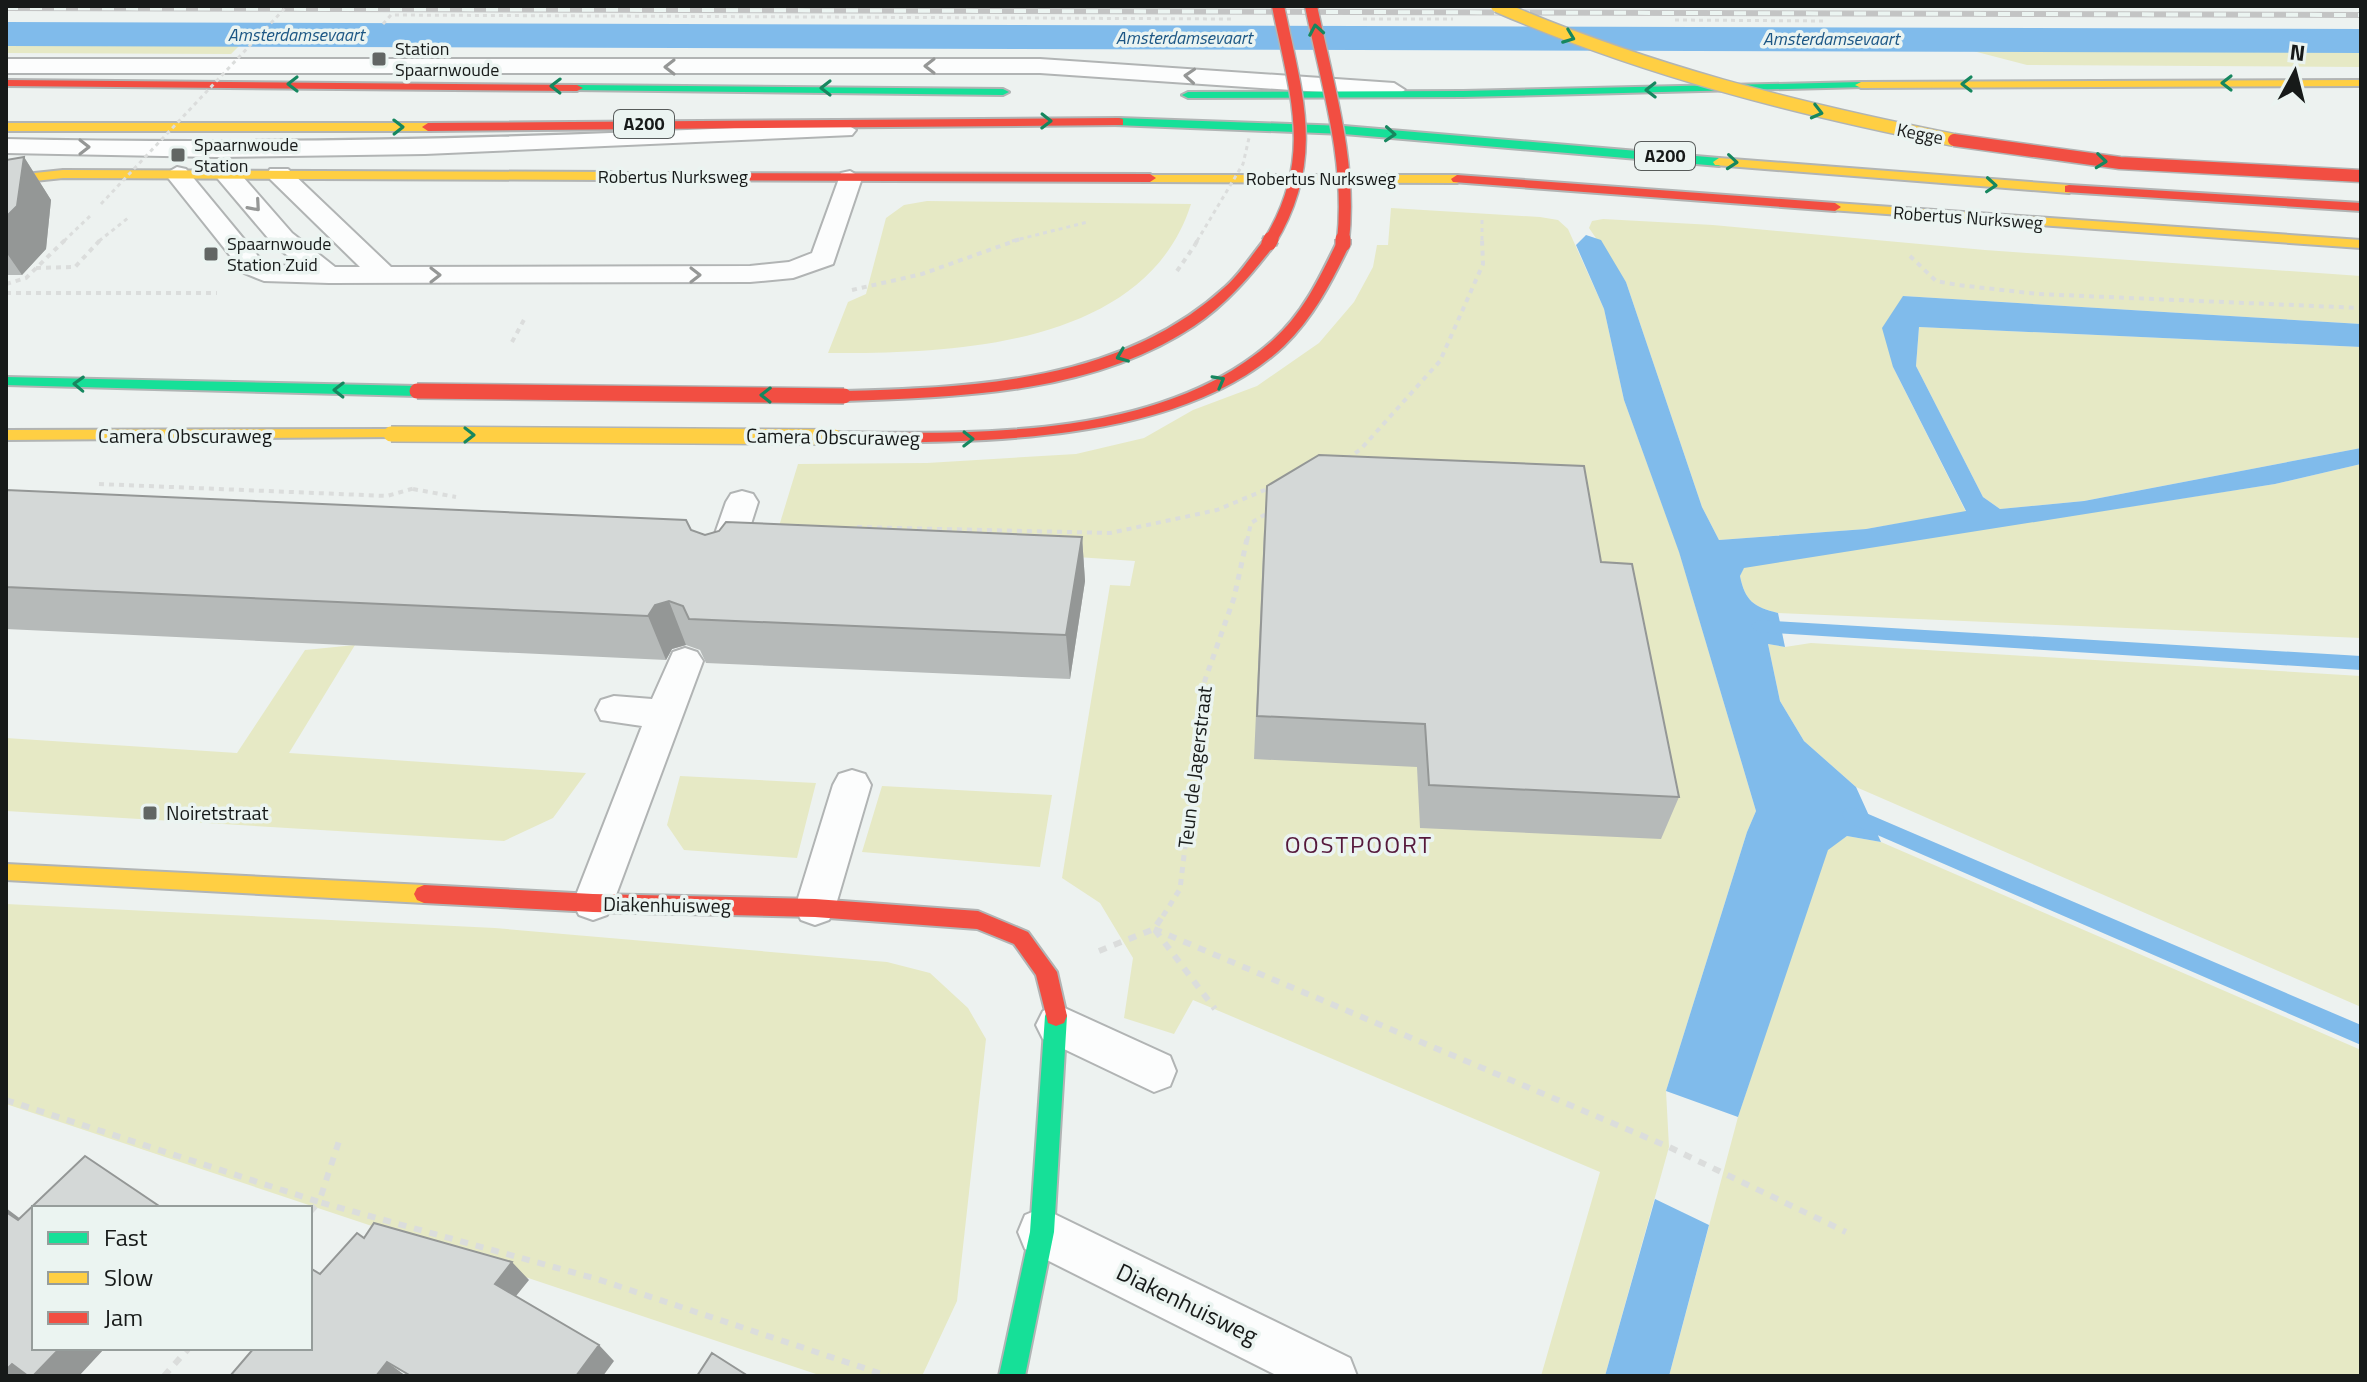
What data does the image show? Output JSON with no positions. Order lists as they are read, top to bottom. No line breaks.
{"streets":{"main road":["A200","Kegge","Robertus Nurksweg","Camera Obscuraweg","Diakenhuisweg"],"path":["Teun de Jagerstraat"]},"districts":["OOSTPOORT"],"water":["Amsterdamsevaart"],"places":{"transit":["Station Spaarnwoude","Spaarnwoude Station","Spaarnwoude Station Zuid","Noiretstraat"]},"legend":["Fast","Slow","Jam"],"north":"top"}
